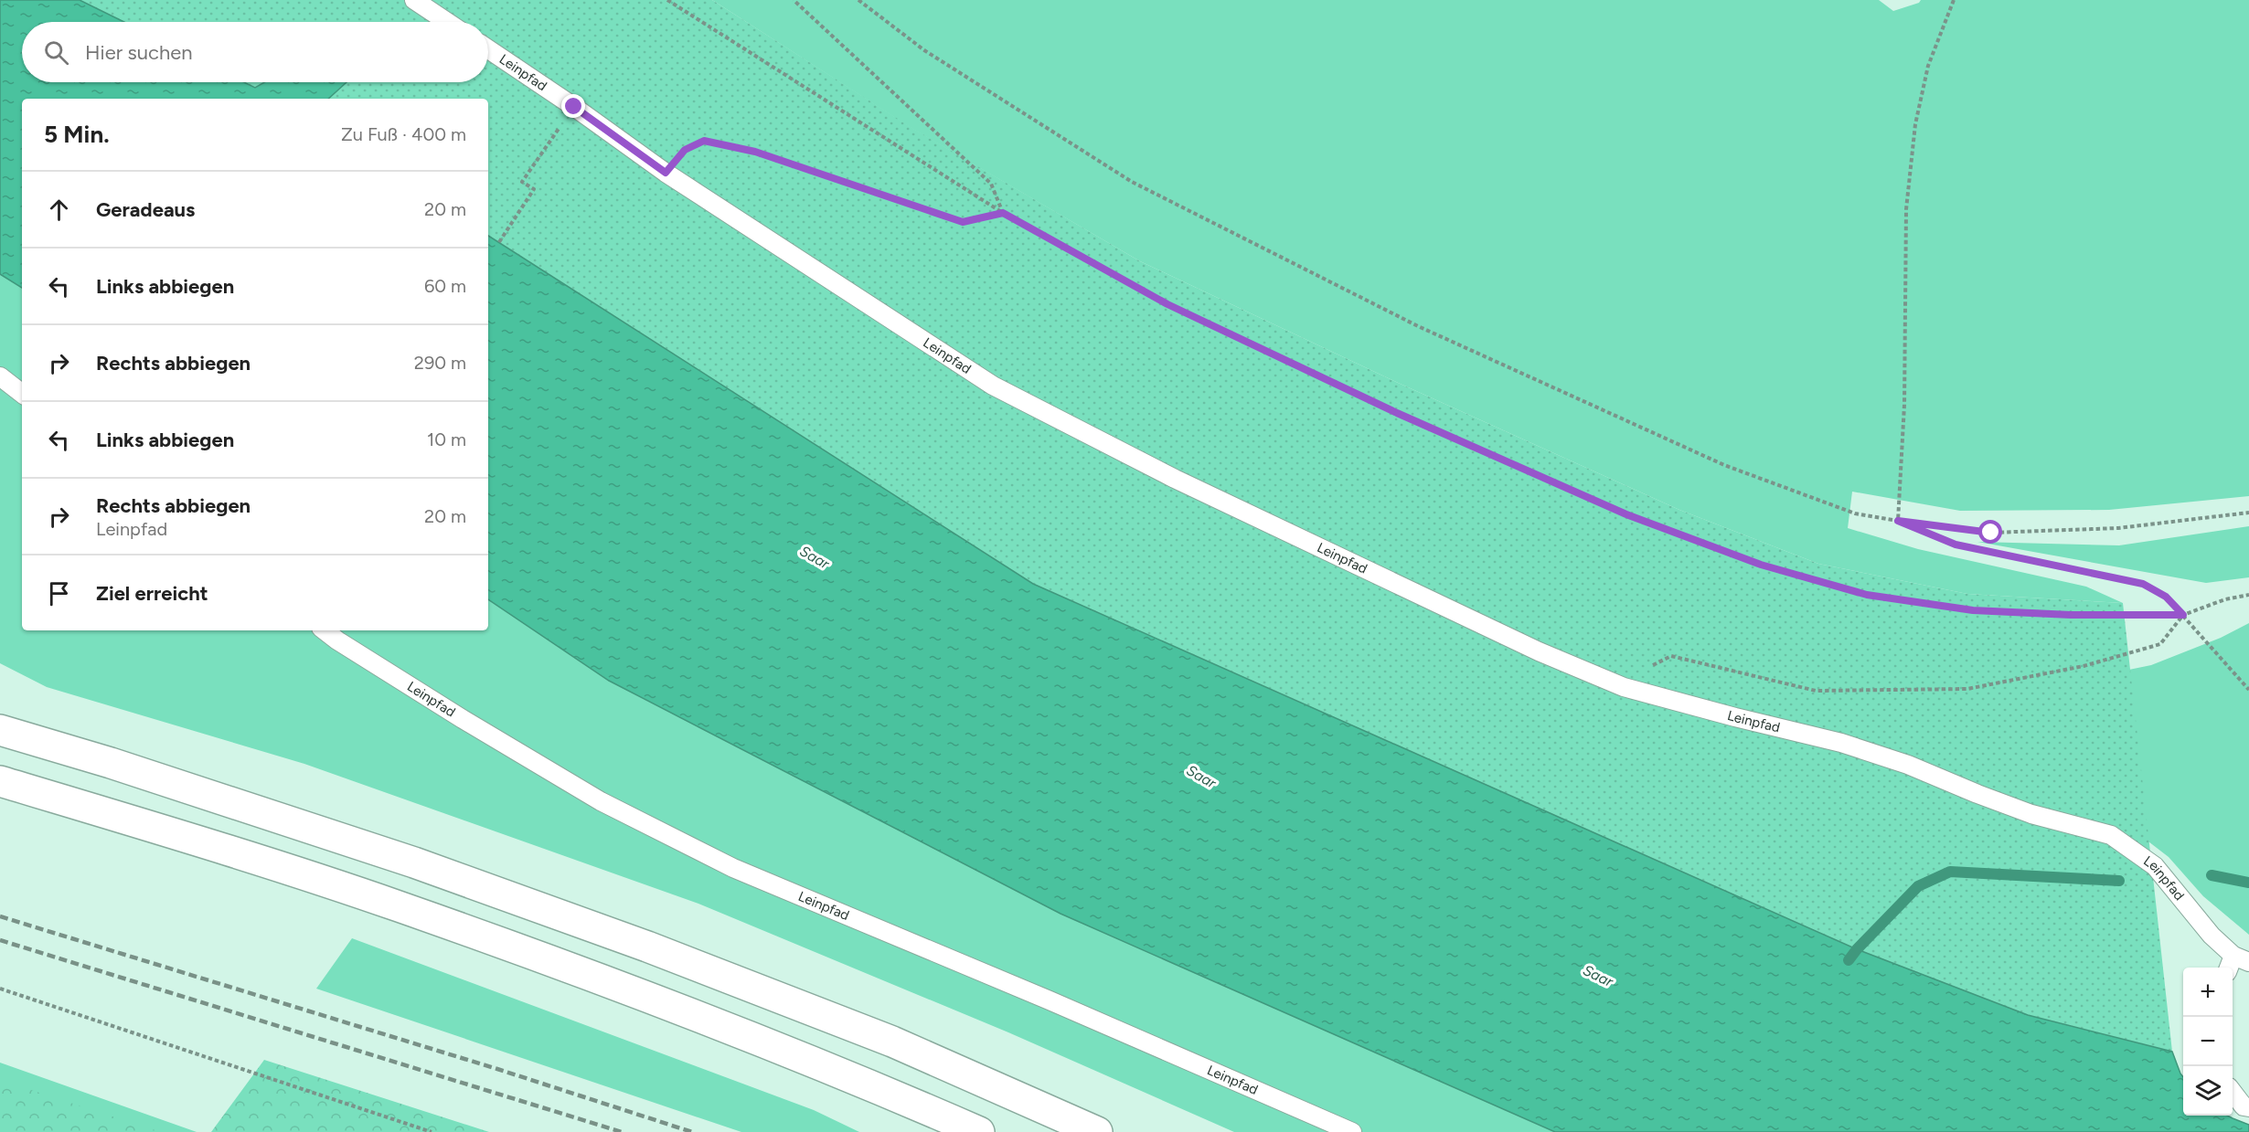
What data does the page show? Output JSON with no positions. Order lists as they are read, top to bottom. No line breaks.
{"streets":{"lane":["Leinpfad"]},"water":["Saar"],"page":{"search":"Hier suchen","heading":["5 Min.","Zu Fuß · 400 m"],"list":[["Geradeaus","20 m"],["Links abbiegen","60 m"],["Rechts abbiegen","290 m"],["Links abbiegen","10 m"],["Rechts abbiegen","Leinpfad","20 m"],"Ziel erreicht"],"map_buttons":["+","−"]}}
